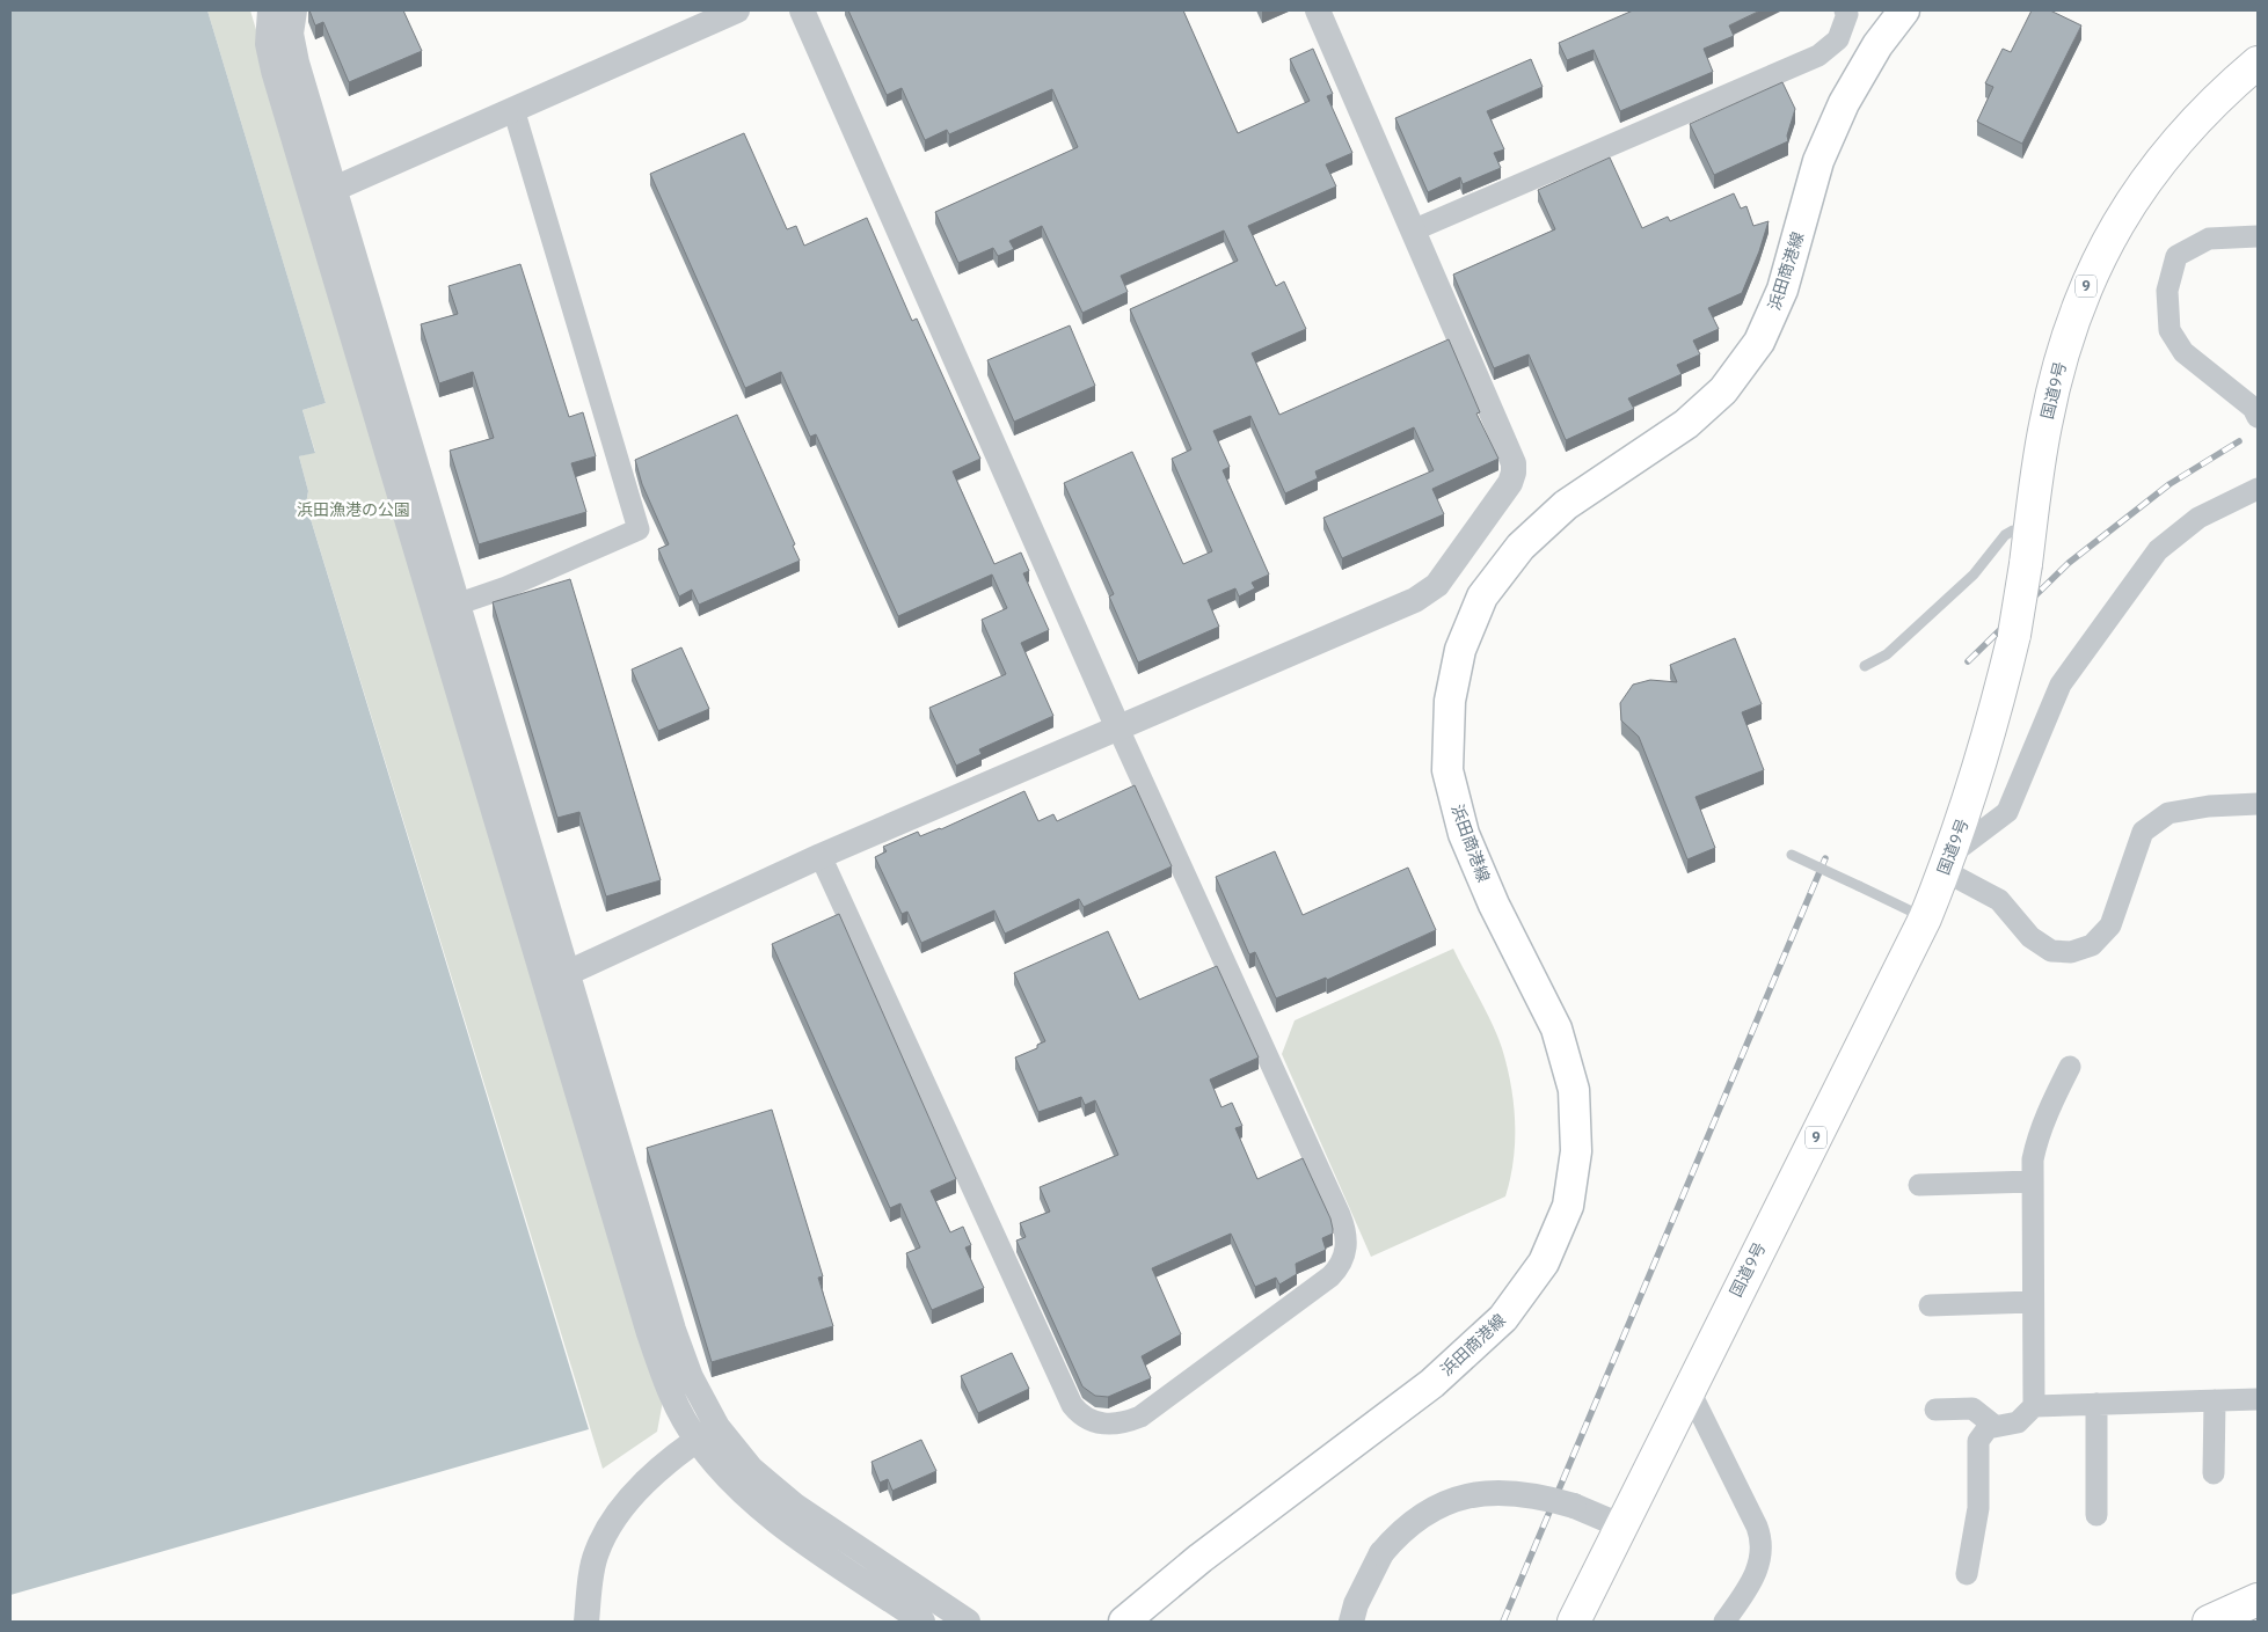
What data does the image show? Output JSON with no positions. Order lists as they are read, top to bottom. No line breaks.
{"streets":{"highway":["9","国道9号"],"main road":["浜田商港線"]},"parks":["浜田漁港の公園"]}
